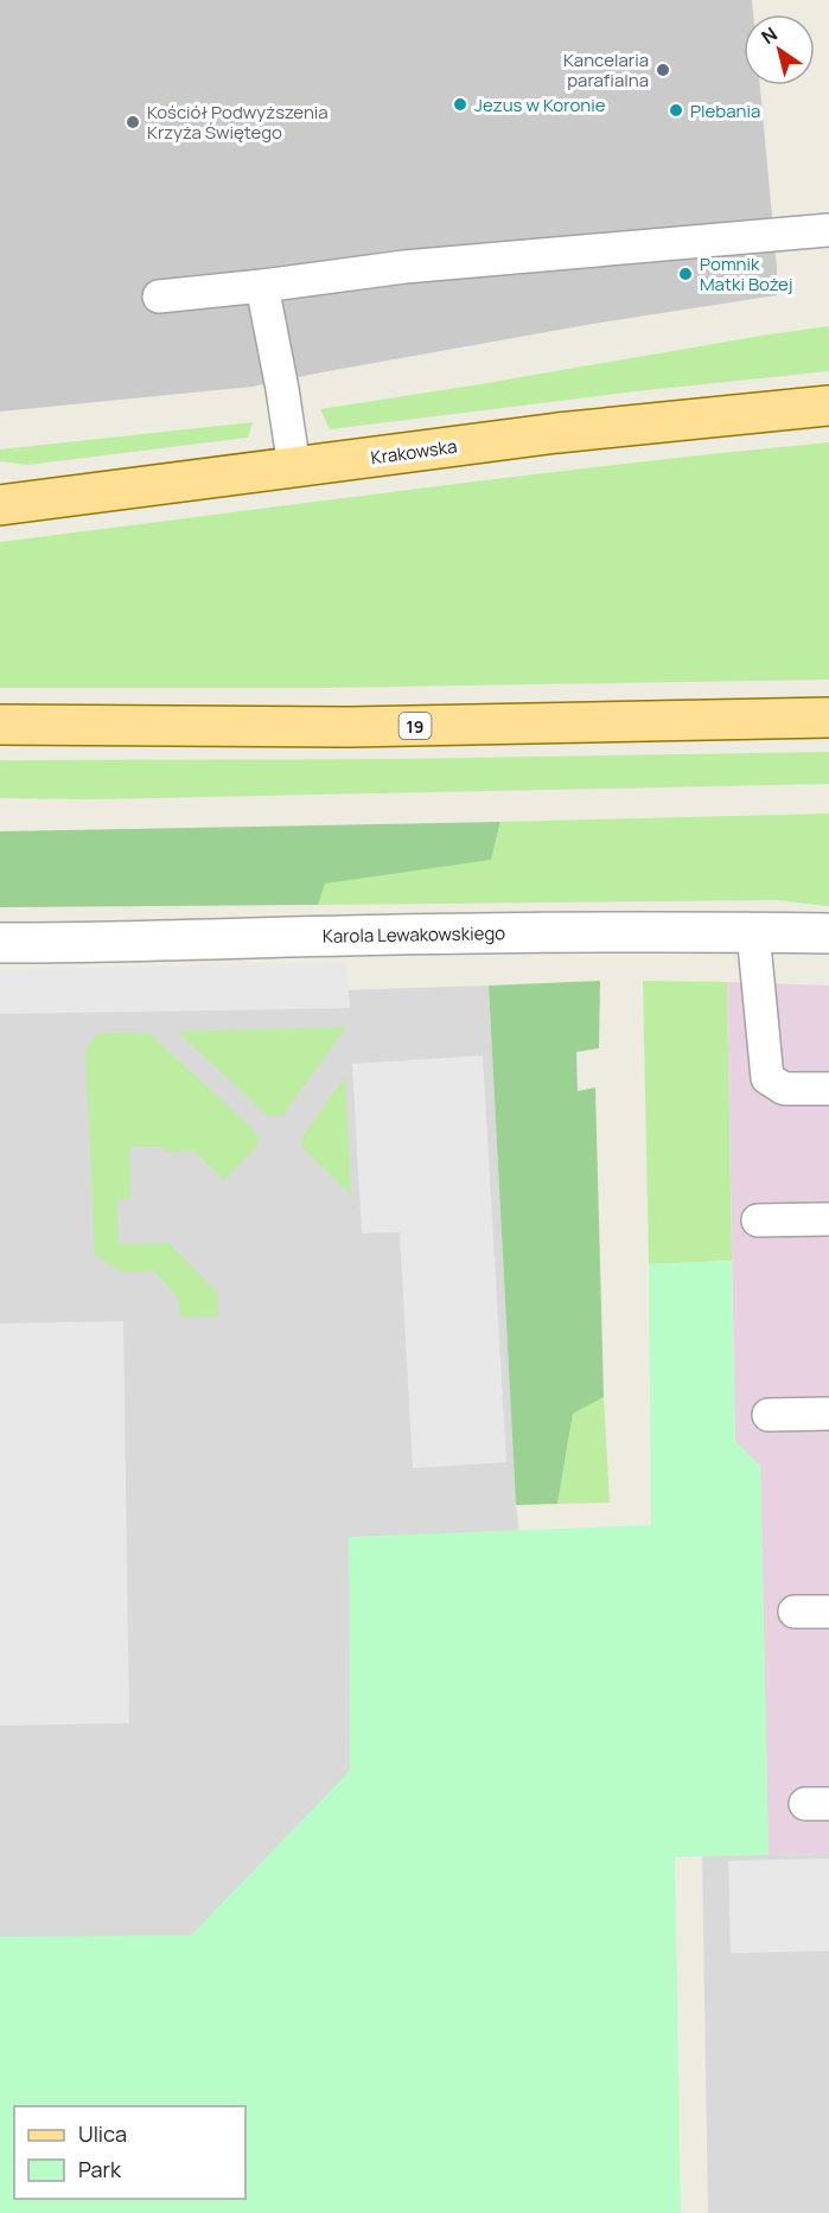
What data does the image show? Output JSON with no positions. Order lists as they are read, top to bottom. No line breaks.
{"streets":{"main road":["Krakowska","19"],"street":["Karola Lewakowskiego"]},"places":["Kancelaria parafialna","Jezus w Koronie","Plebania","Kościół Podwyższenia Krzyża Świętego","Pomnik Matki Bożej"],"legend":["Ulica","Park"],"north":"top left"}
